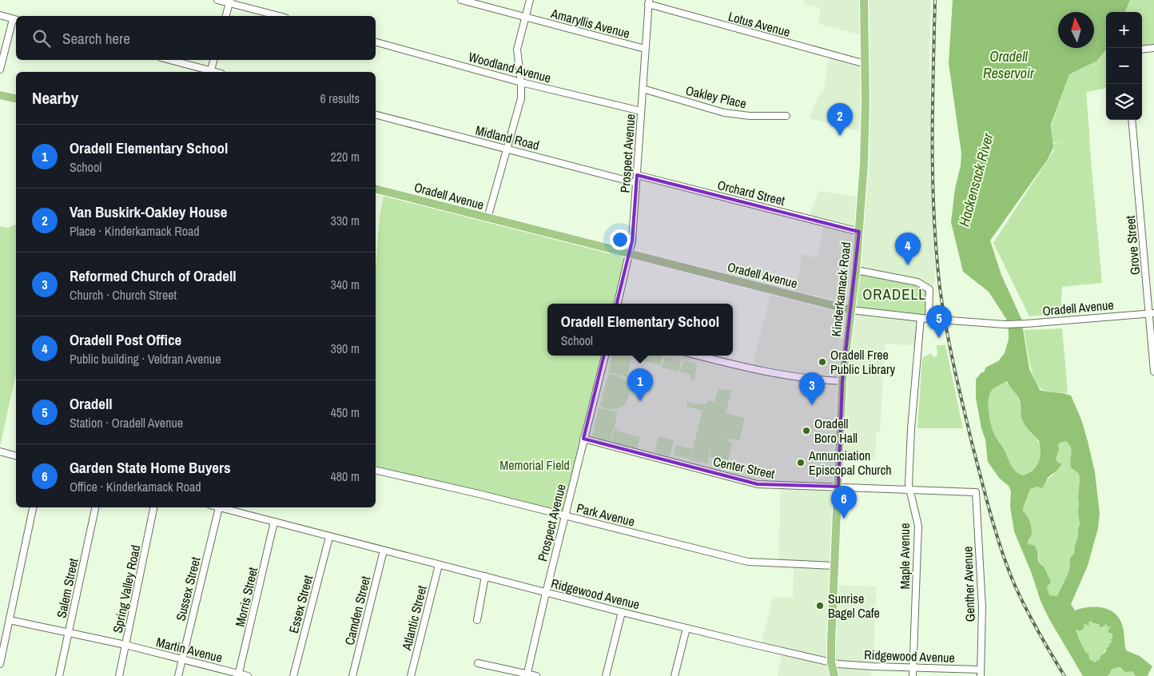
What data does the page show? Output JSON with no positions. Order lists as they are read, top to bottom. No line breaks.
{"streets":{"main road":["Oradell Avenue","Kinderkamack Road"],"street":["Amaryllis Avenue","Lotus Avenue","Woodland Avenue","Oakley Place","Midland Road","Prospect Avenue","Orchard Street","Grove Street","Center Street","Park Avenue","Maple Avenue","Genther Avenue","Salem Street","Spring Valley Road","Sussex Street","Ridgewood Avenue","Morris Street","Essex Street","Camden Street","Atlantic Street","Martin Avenue"]},"crossings":[["Amaryllis Avenue","Prospect Avenue"],["Lotus Avenue","Prospect Avenue"],["Lotus Avenue","Kinderkamack Road"],["Woodland Avenue","Prospect Avenue"],["Oakley Place","Prospect Avenue"],["Midland Road","Prospect Avenue"],["Prospect Avenue","Orchard Street"],["Prospect Avenue","Oradell Avenue"],["Prospect Avenue","Center Street"],["Prospect Avenue","Park Avenue"],["Prospect Avenue","Ridgewood Avenue"],["Orchard Street","Kinderkamack Road"],["Oradell Avenue","Grove Street"],["Oradell Avenue","Kinderkamack Road"],["Oradell Avenue","Maple Avenue"],["Kinderkamack Road","Center Street"],["Kinderkamack Road","Park Avenue"],["Kinderkamack Road","Ridgewood Avenue"],["Center Street","Maple Avenue"],["Center Street","Genther Avenue"],["Maple Avenue","Ridgewood Avenue"],["Genther Avenue","Ridgewood Avenue"],["Salem Street","Martin Avenue"],["Spring Valley Road","Martin Avenue"],["Sussex Street","Ridgewood Avenue"],["Sussex Street","Martin Avenue"],["Ridgewood Avenue","Morris Street"],["Ridgewood Avenue","Essex Street"],["Ridgewood Avenue","Camden Street"],["Ridgewood Avenue","Atlantic Street"],["Morris Street","Martin Avenue"]],"districts":["ORADELL"],"water":["Oradell Reservoir","Hackensack River"],"parks":["Memorial Field"],"places":["Oradell Free Public Library","Oradell Boro Hall","Annunciation Episcopal Church","Sunrise Bagel Cafe"],"north":"top","page":{"map_buttons":["+","−"],"search":"Search here","heading":["Nearby","6 results"],"pins":["2","4","5","1","3","6"],"list":[{"mark":"1","name":"Oradell Elementary School","note":"School","value":"220 m"},{"mark":"2","name":"Van Buskirk-Oakley House","note":"Place · Kinderkamack Road","value":"330 m"},{"mark":"3","name":"Reformed Church of Oradell","note":"Church · Church Street","value":"340 m"},{"mark":"4","name":"Oradell Post Office","note":"Public building · Veldran Avenue","value":"390 m"},{"mark":"5","name":"Oradell","note":"Station · Oradell Avenue","value":"450 m"},{"mark":"6","name":"Garden State Home Buyers","note":"Office · Kinderkamack Road","value":"480 m"}],"popup":["Oradell Elementary School","School"]}}
